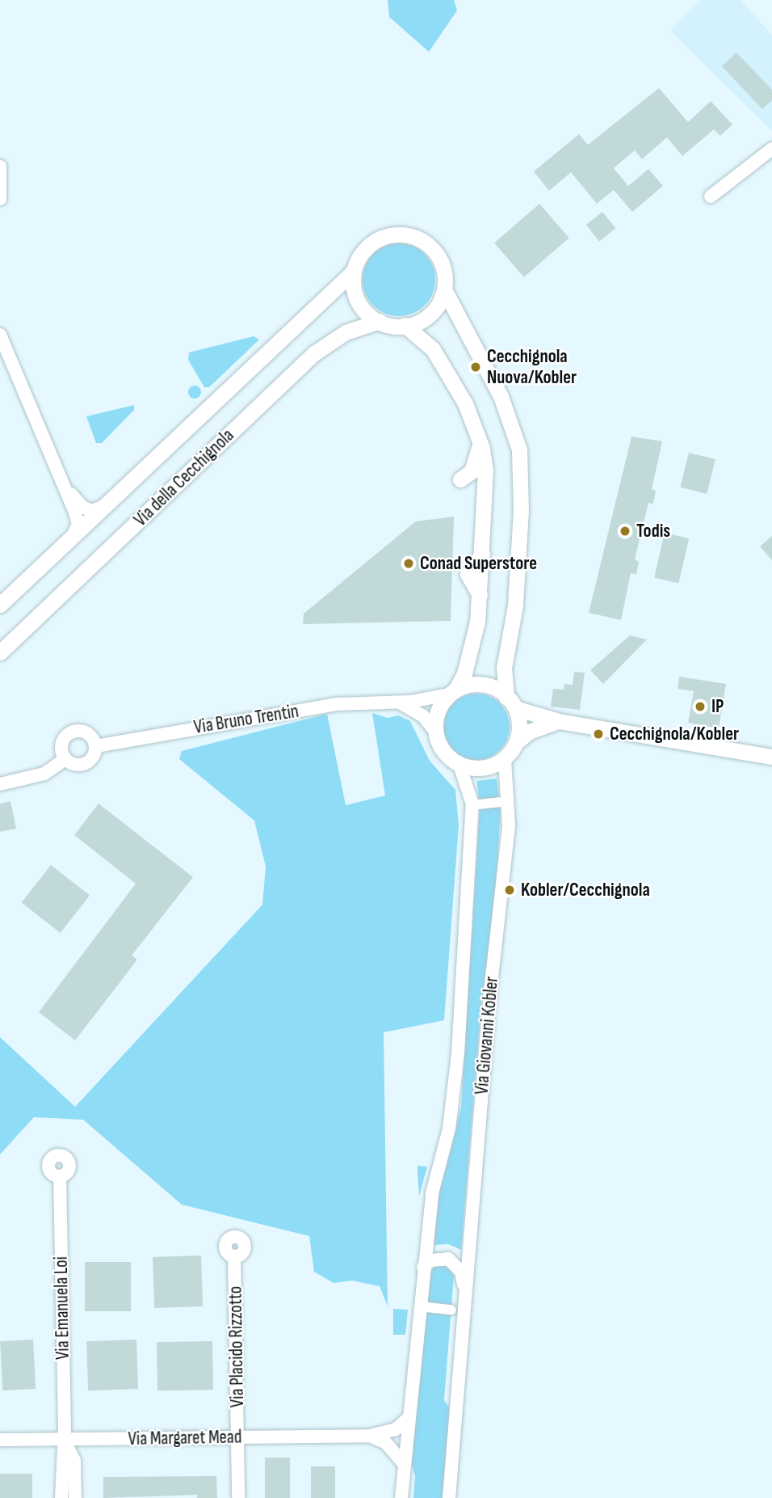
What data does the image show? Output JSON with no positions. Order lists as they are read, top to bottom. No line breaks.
{"streets":{"street":["Via della Cecchignola","Via Bruno Trentin","Via Giovanni Kobler","Via Emanuela Loi","Via Placido Rizzotto","Via Margaret Mead"]},"crossings":[["Via Bruno Trentin","Via Giovanni Kobler"],["Via Giovanni Kobler","Via Margaret Mead"],["Via Emanuela Loi","Via Margaret Mead"],["Via Placido Rizzotto","Via Margaret Mead"]],"places":["Cecchignola Nuova/Kobler","Todis","Conad Superstore","IP","Cecchignola/Kobler","Kobler/Cecchignola"]}
